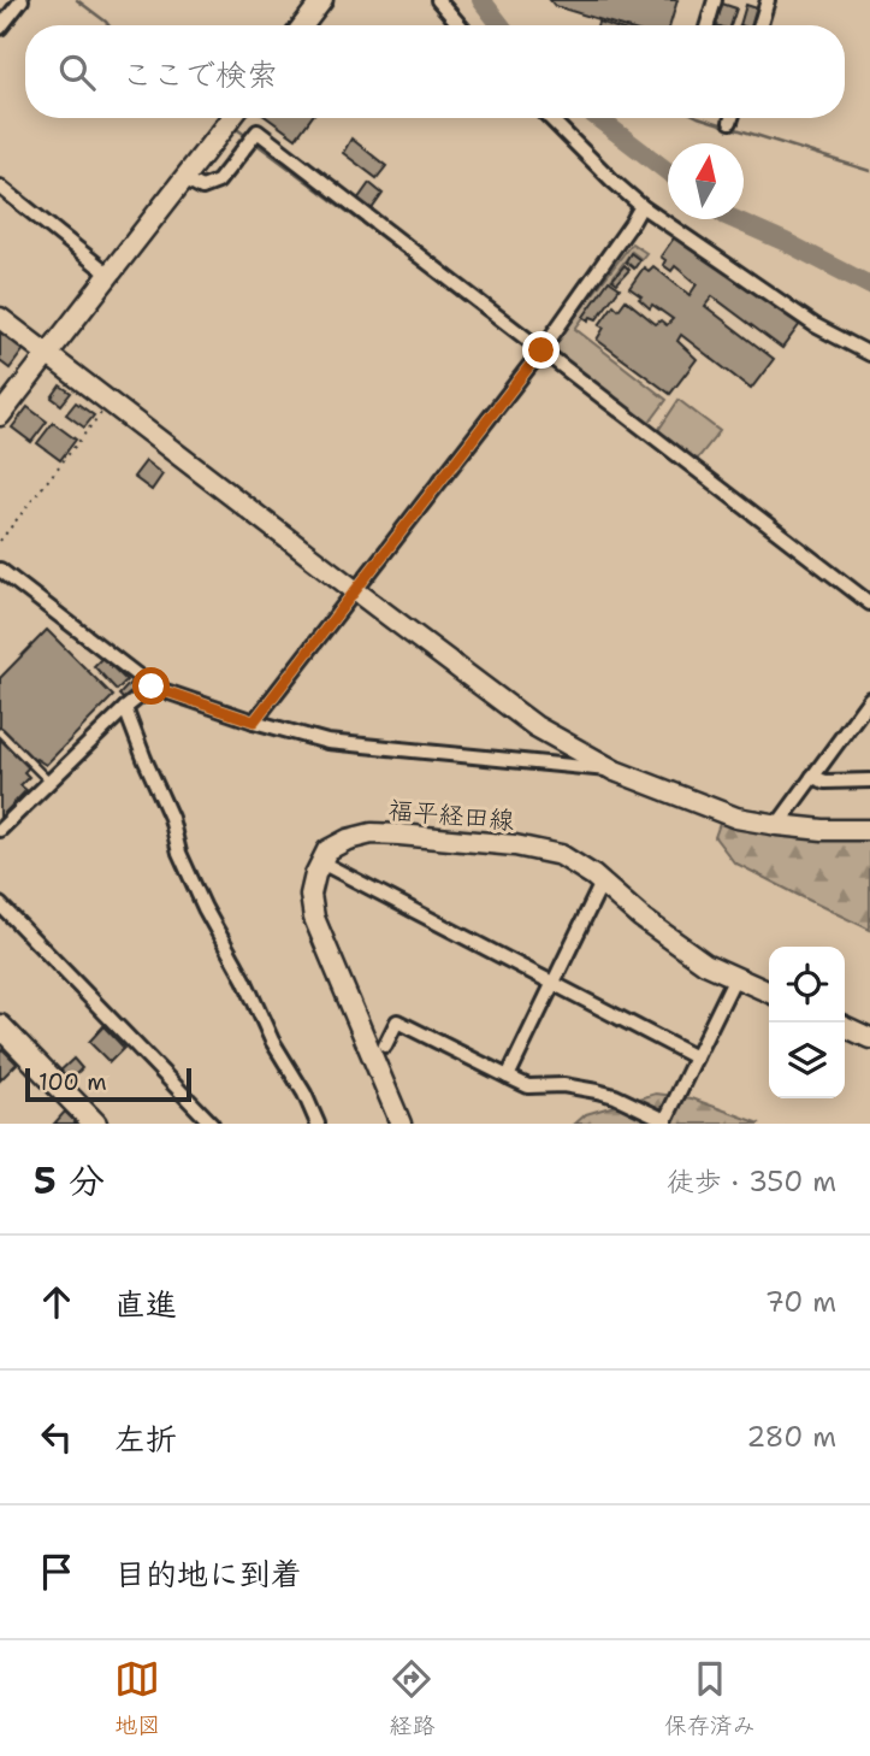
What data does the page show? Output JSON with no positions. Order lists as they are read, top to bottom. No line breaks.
{"streets":{"street":["福平経田線"]},"scale_bar":"100 m","north":"top","page":{"search":"ここで検索","scale":"100 m","heading":["5 分","徒歩 · 350 m"],"list":[["直進","70 m"],["左折","280 m"],"目的地に到着"],"nav":["地図","経路","保存済み"]}}
